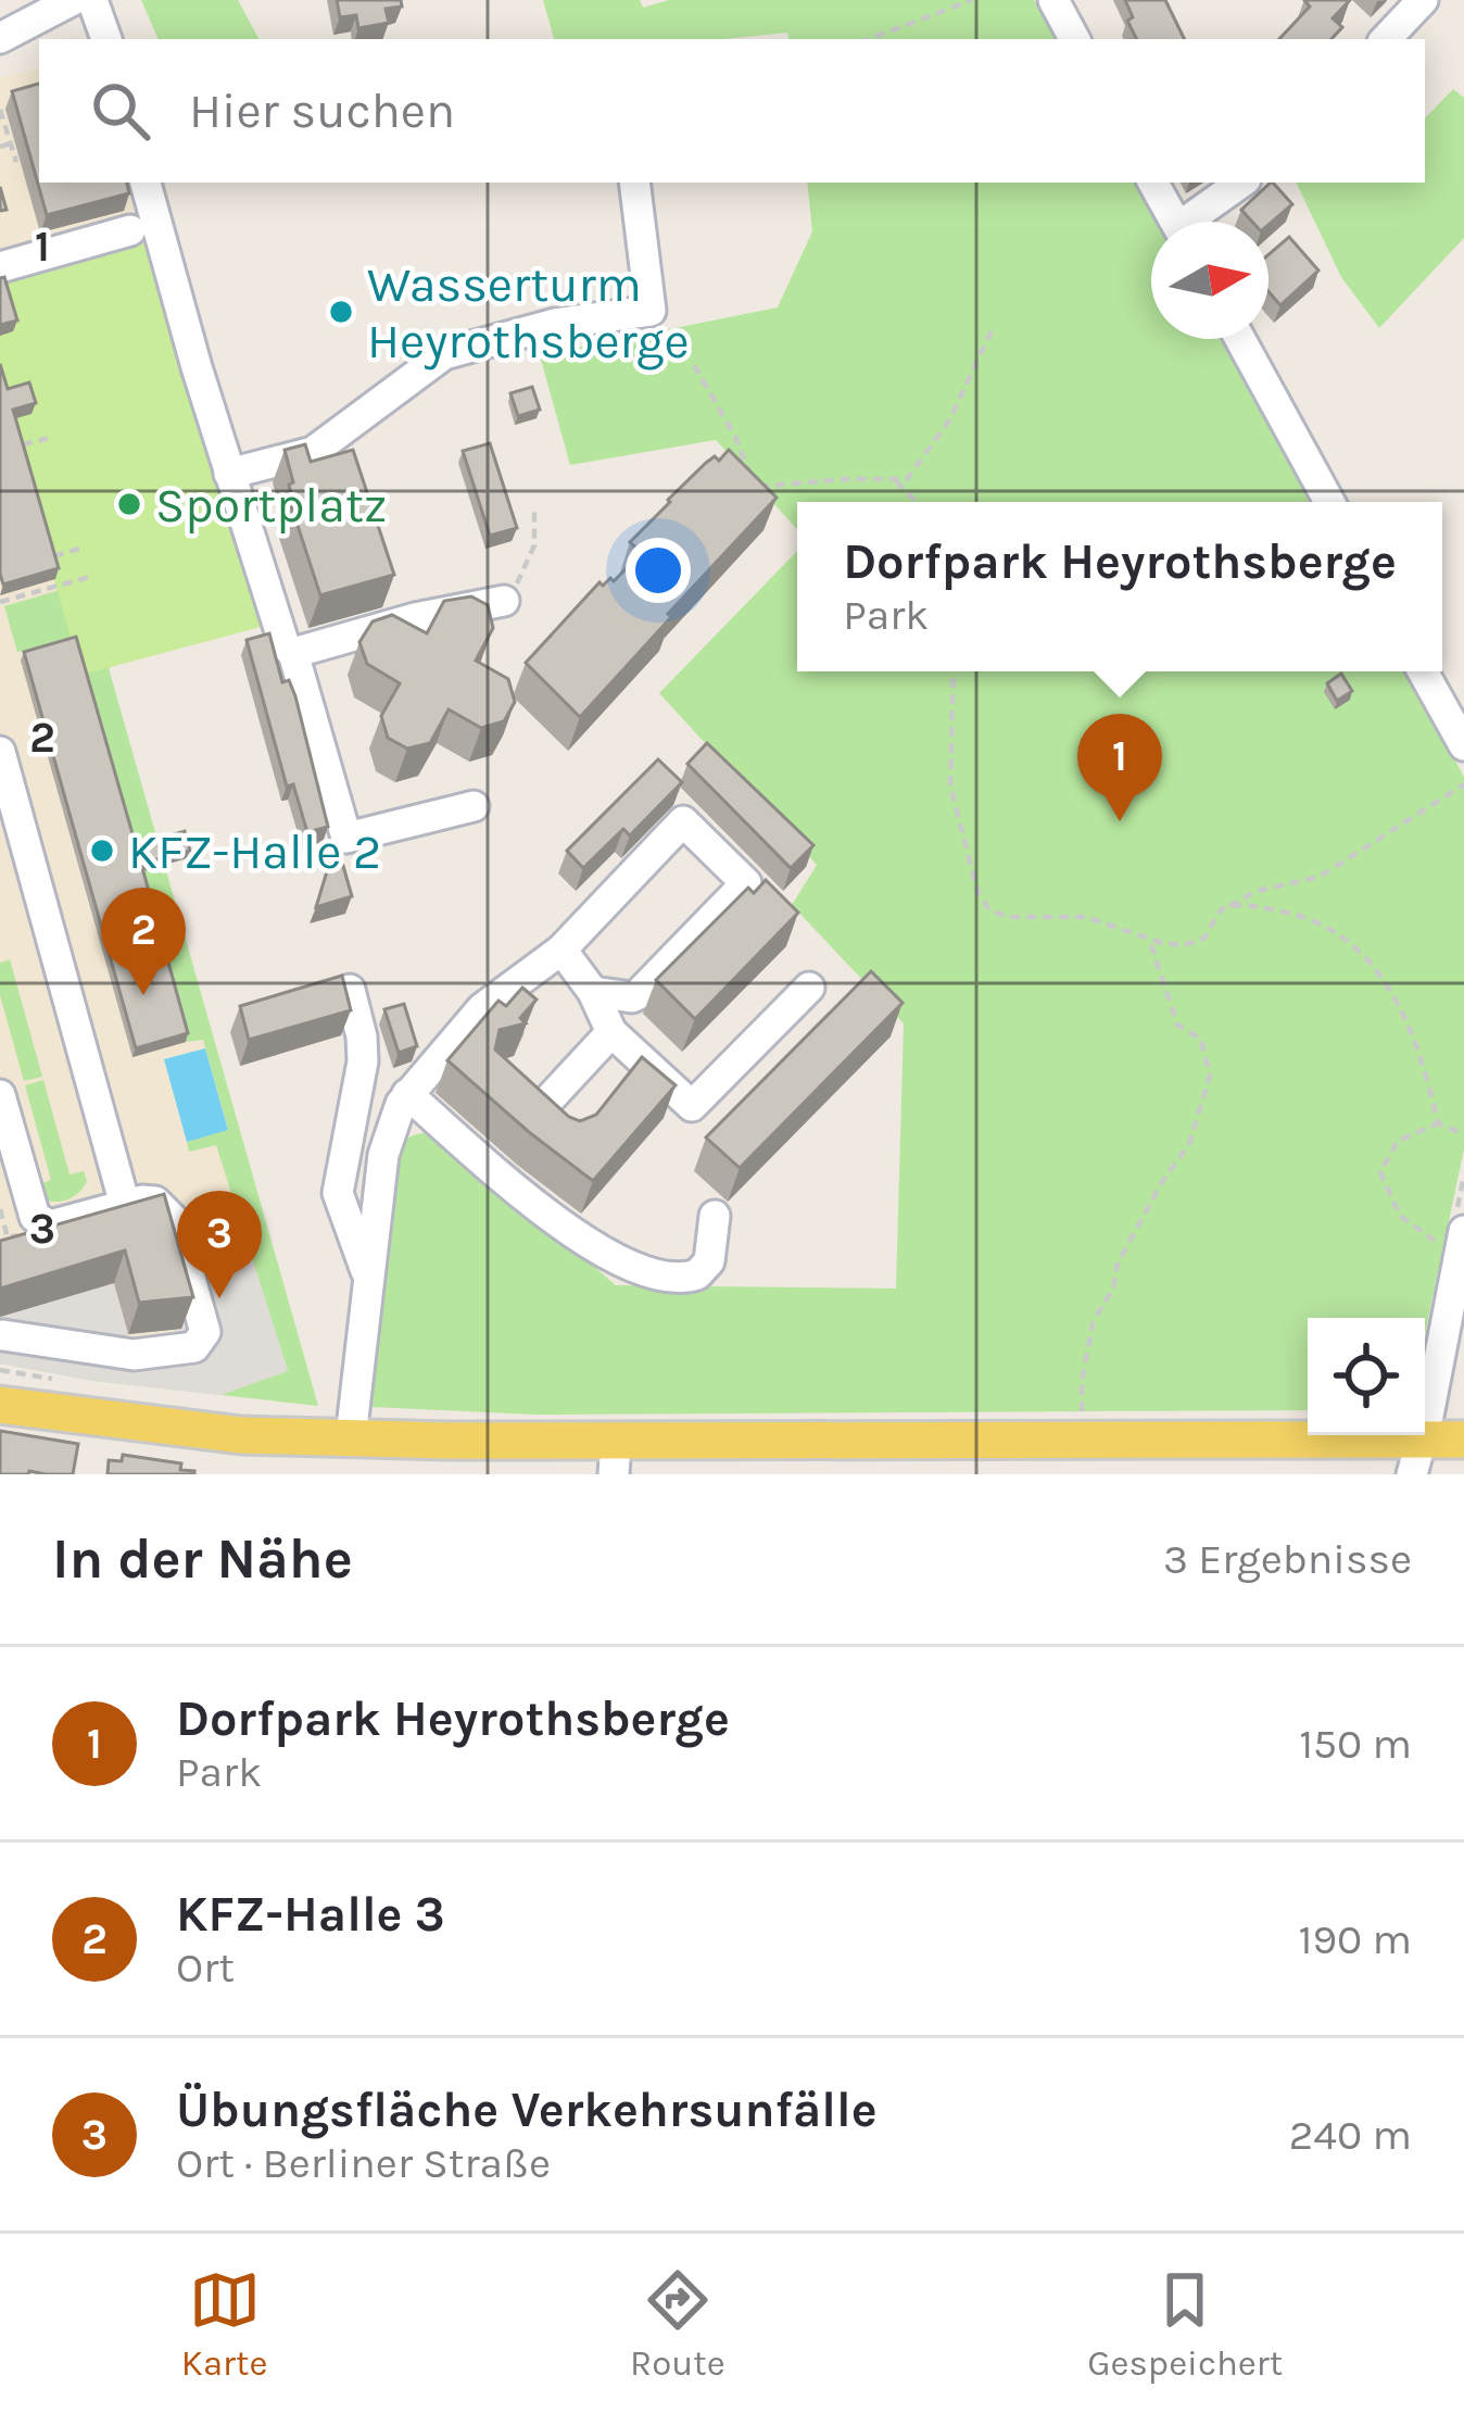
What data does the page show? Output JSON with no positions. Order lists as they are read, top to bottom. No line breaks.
{"places":["Wasserturm Heyrothsberge","Sportplatz","KFZ-Halle 2"],"north":"right","page":{"search":"Hier suchen","popup":["Dorfpark Heyrothsberge","Park"],"pins":["1","2","3"],"heading":["In der Nähe","3 Ergebnisse"],"list":[{"mark":"1","name":"Dorfpark Heyrothsberge","note":"Park","value":"150 m"},{"mark":"2","name":"KFZ-Halle 3","note":"Ort","value":"190 m"},{"mark":"3","name":"Übungsfläche Verkehrsunfälle","note":"Ort · Berliner Straße","value":"240 m"}],"nav":["Karte","Route","Gespeichert"]},"grid":{"rows":["1","2","3"]}}
